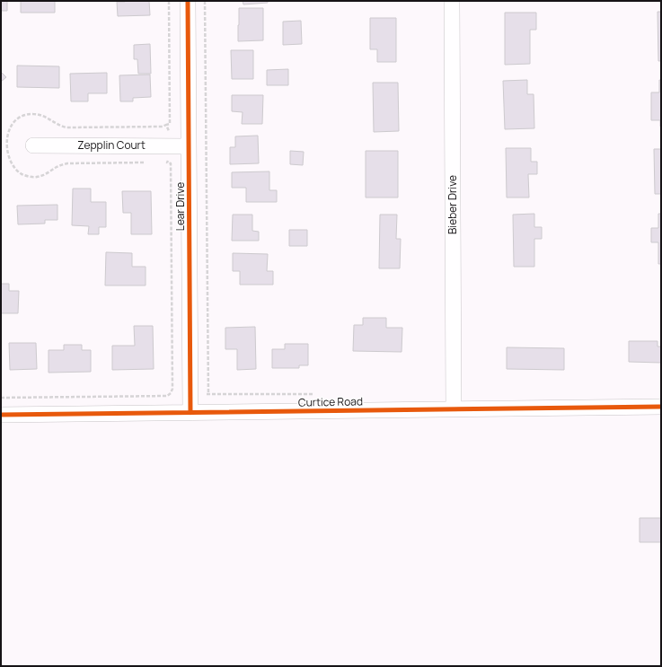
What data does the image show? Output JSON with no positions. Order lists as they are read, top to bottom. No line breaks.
{"streets":{"street":["Zepplin Court","Bieber Drive","Lear Drive","Curtice Road"]},"crossings":[["Zepplin Court","Lear Drive"],["Bieber Drive","Curtice Road"],["Lear Drive","Curtice Road"]]}
